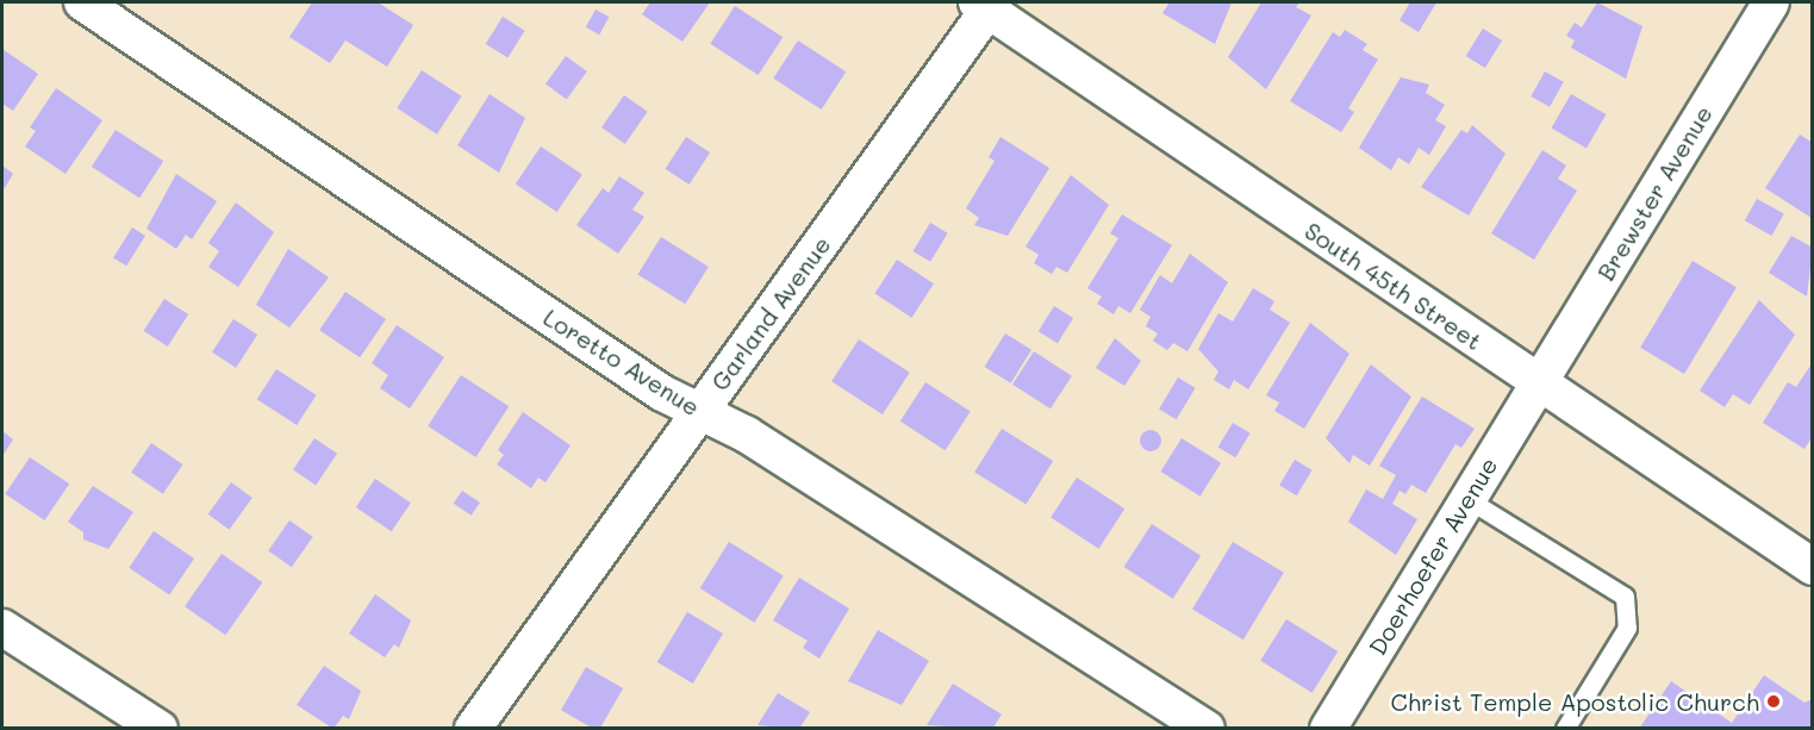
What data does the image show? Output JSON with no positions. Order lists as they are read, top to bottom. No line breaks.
{"streets":{"street":["Brewster Avenue","South 45th Street","Garland Avenue","Loretto Avenue","Doerhoefer Avenue"]},"crossings":[["Brewster Avenue","South 45th Street"],["Brewster Avenue","Doerhoefer Avenue"],["South 45th Street","Garland Avenue"],["South 45th Street","Doerhoefer Avenue"],["Garland Avenue","Loretto Avenue"]],"places":["Christ Temple Apostolic Church"]}
